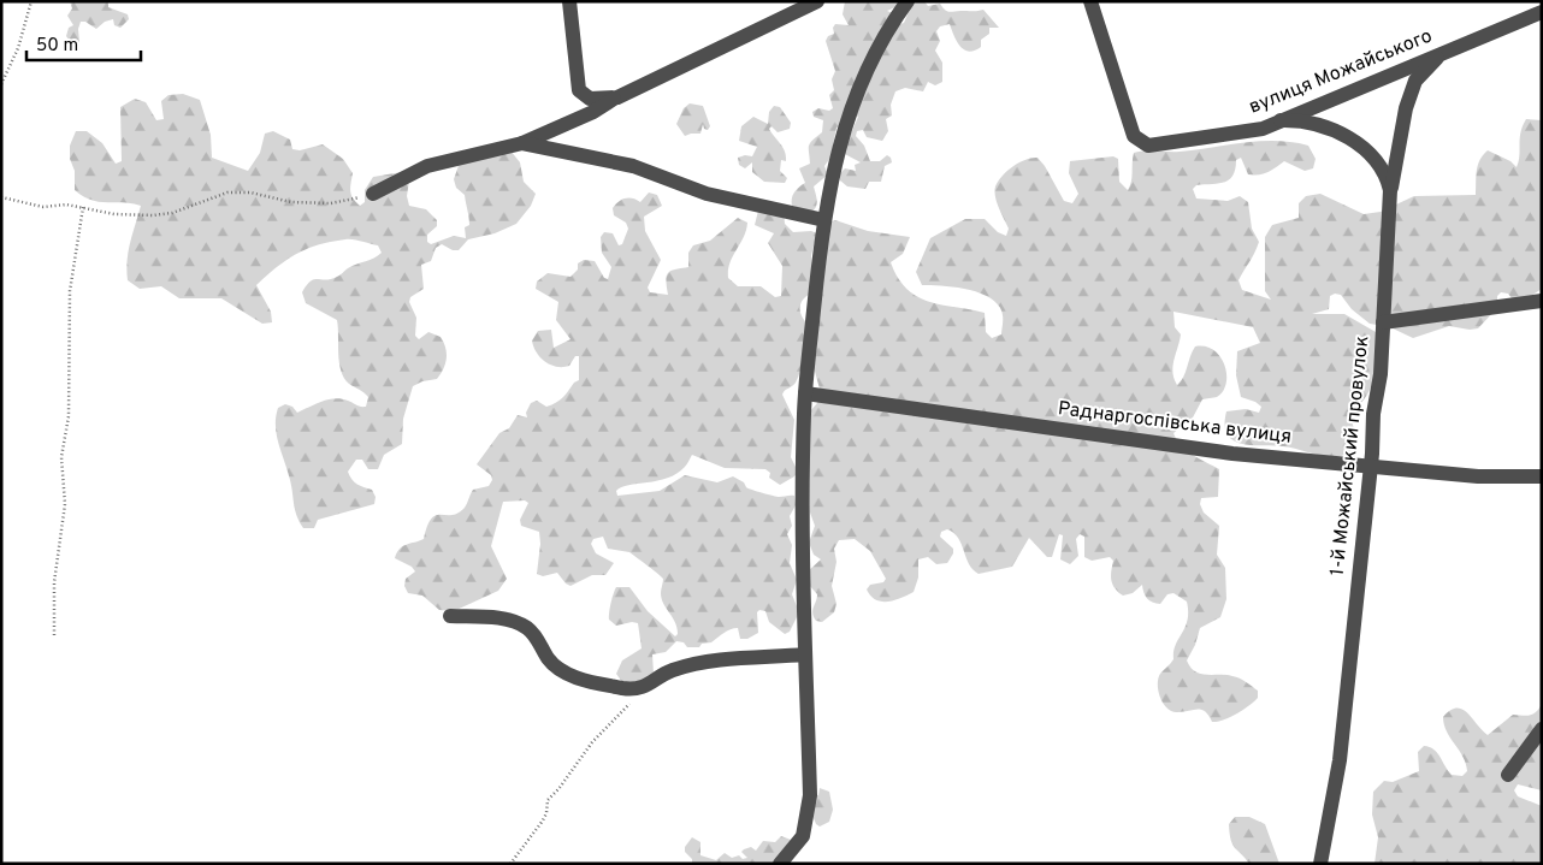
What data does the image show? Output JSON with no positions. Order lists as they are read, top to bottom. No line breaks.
{"streets":{"street":["вулиця Можайського","Раднаргоспівська вулиця","1-й Можайський провулок"]},"crossings":[["вулиця Можайського","1-й Можайський провулок"],["Раднаргоспівська вулиця","1-й Можайський провулок"]],"scale_bar":"50 m"}
